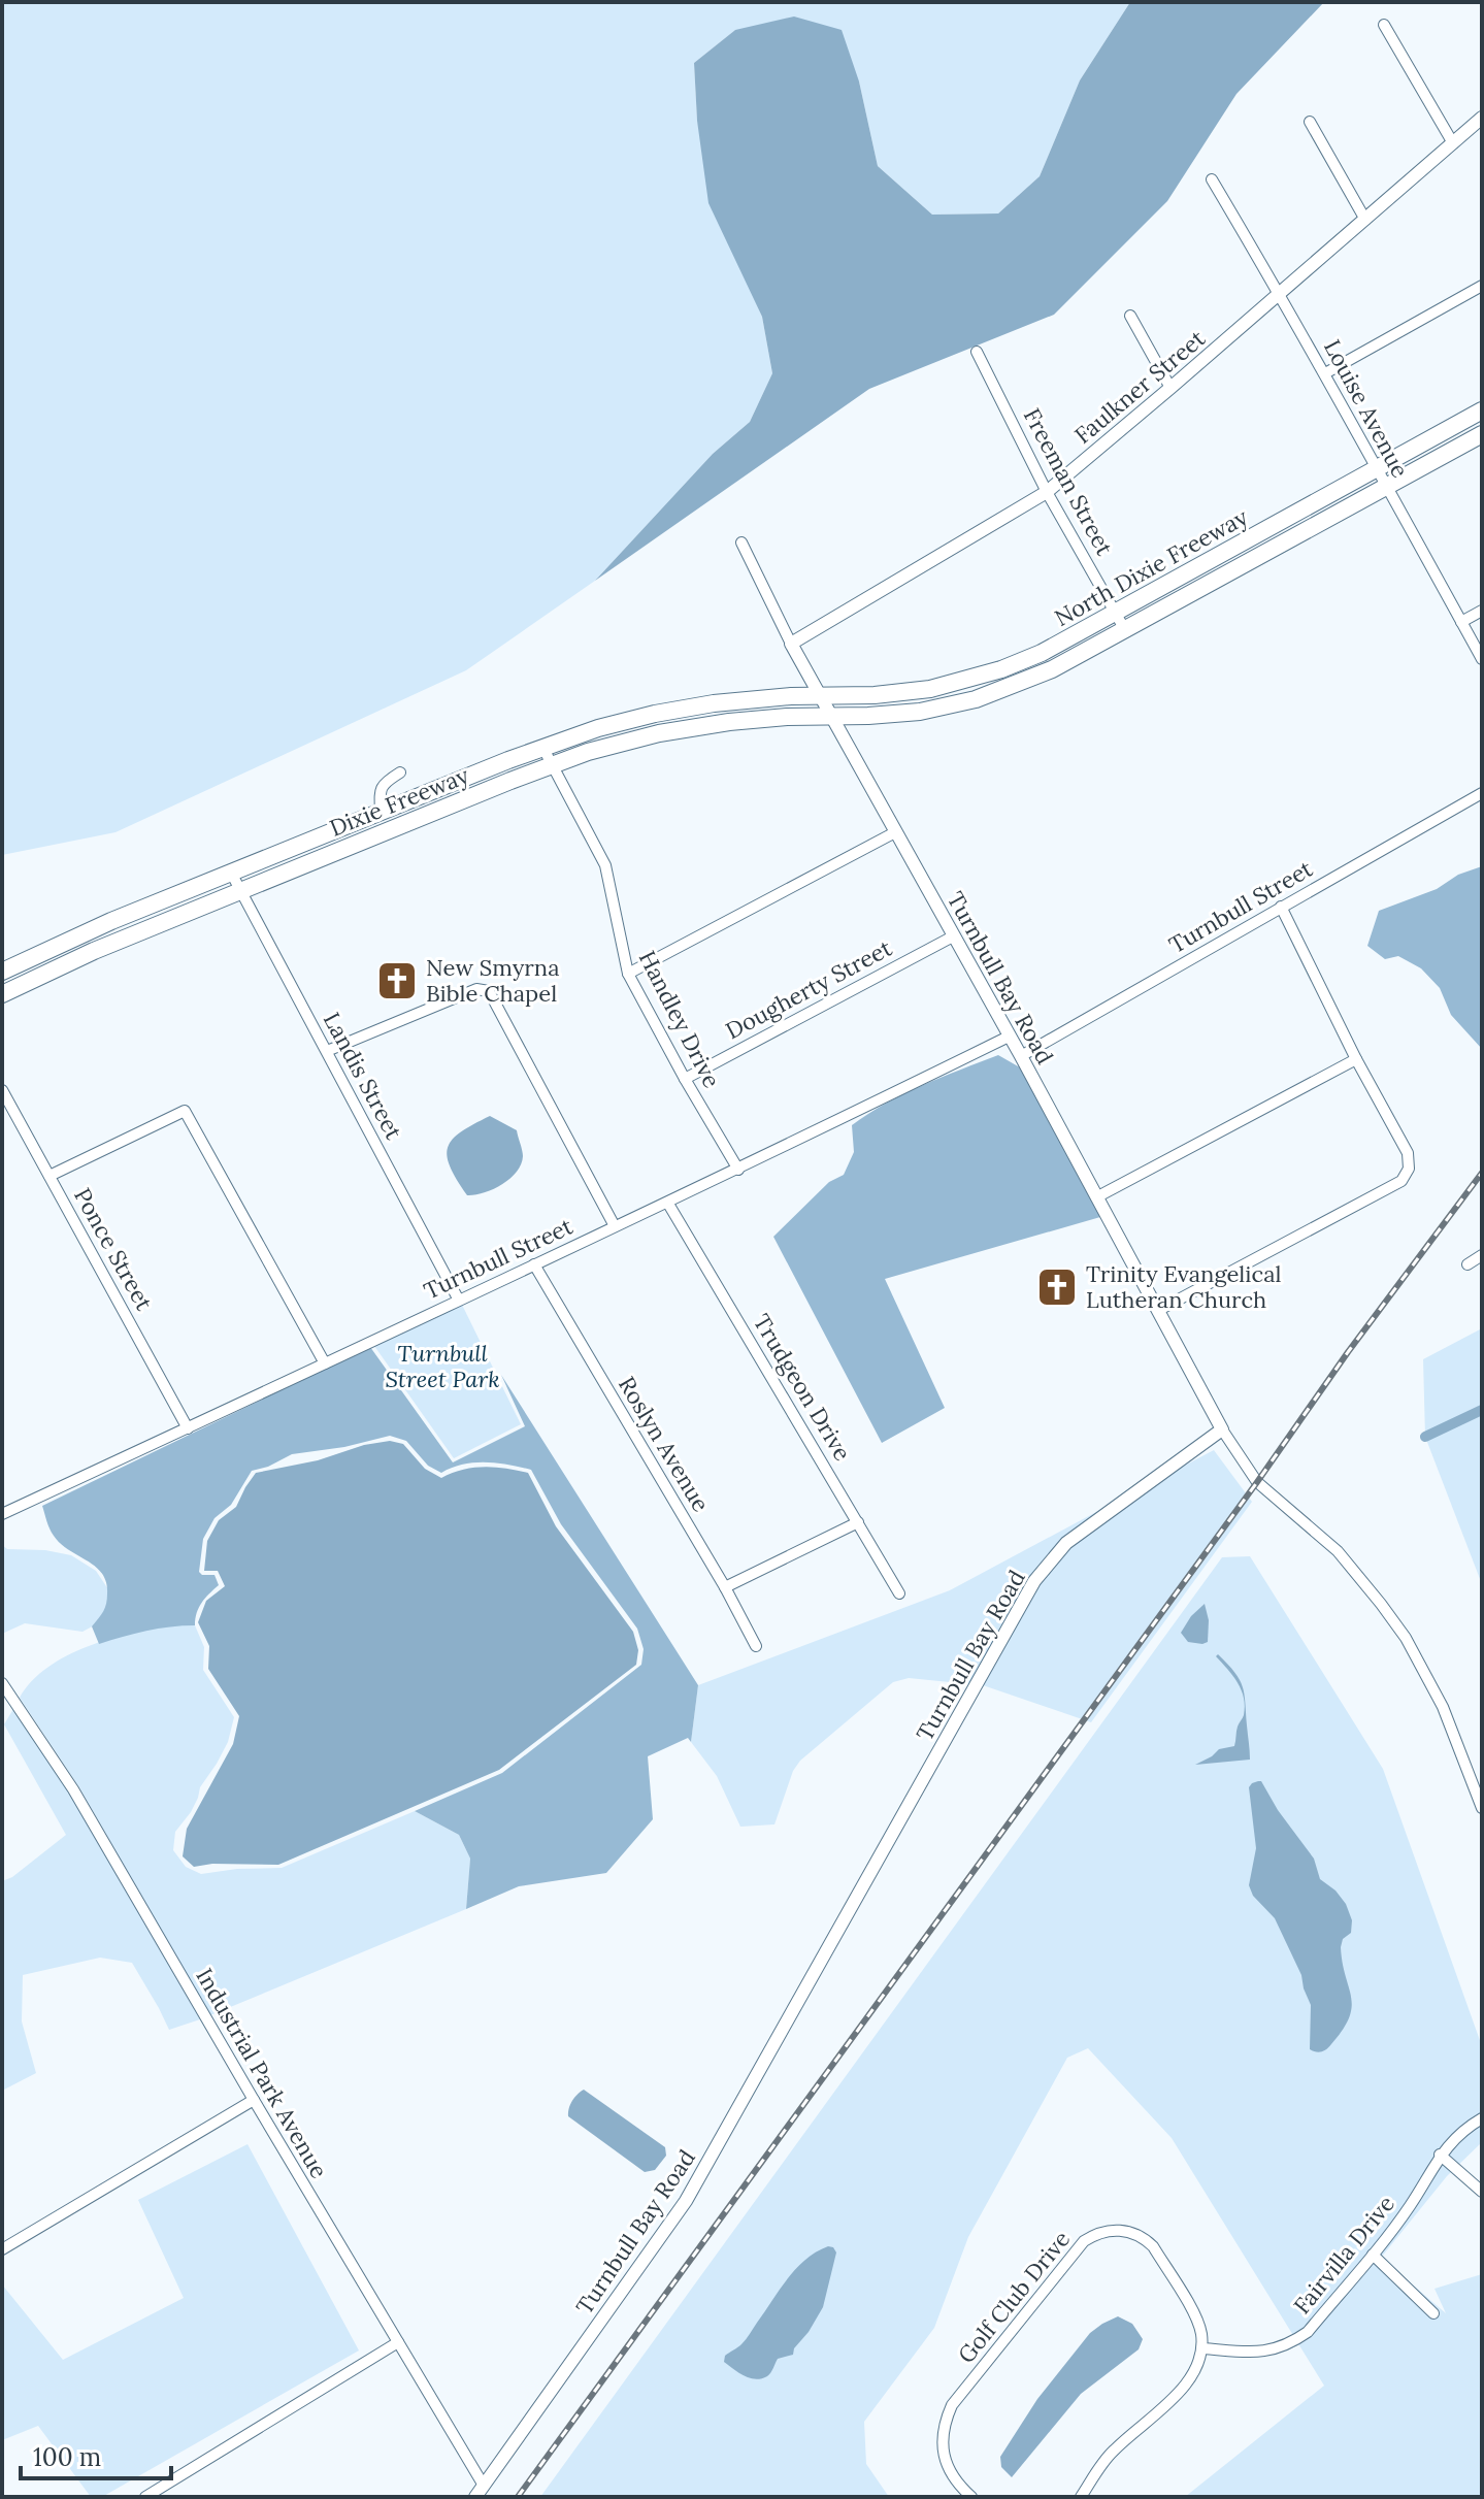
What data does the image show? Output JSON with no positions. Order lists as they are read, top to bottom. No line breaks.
{"streets":{"main road":["North Dixie Freeway","Dixie Freeway"],"street":["Faulkner Street","Louise Avenue","Freeman Street","Turnbull Street","Turnbull Bay Road","Dougherty Street","Handley Drive","Landis Street","Ponce Street","Trudgeon Drive","Roslyn Avenue","Industrial Park Avenue","Fairvilla Drive","Golf Club Drive"]},"crossings":[["Faulkner Street","Louise Avenue"],["Faulkner Street","Freeman Street"],["Faulkner Street","Turnbull Bay Road"],["Louise Avenue","North Dixie Freeway"],["Freeman Street","North Dixie Freeway"],["North Dixie Freeway","Dixie Freeway"],["North Dixie Freeway","Turnbull Bay Road"],["Dixie Freeway","Turnbull Bay Road"],["Dixie Freeway","Handley Drive"],["Dixie Freeway","Landis Street"],["Turnbull Street","Turnbull Bay Road"],["Turnbull Street","Handley Drive"],["Turnbull Street","Landis Street"],["Turnbull Street","Ponce Street"],["Turnbull Street","Trudgeon Drive"],["Turnbull Street","Roslyn Avenue"],["Turnbull Bay Road","Dougherty Street"],["Turnbull Bay Road","Industrial Park Avenue"],["Dougherty Street","Handley Drive"],["Fairvilla Drive","Golf Club Drive"]],"parks":["Turnbull Street Park"],"places":{"church":["New Smyrna Bible Chapel","Trinity Evangelical Lutheran Church"]},"scale_bar":"100 m"}
